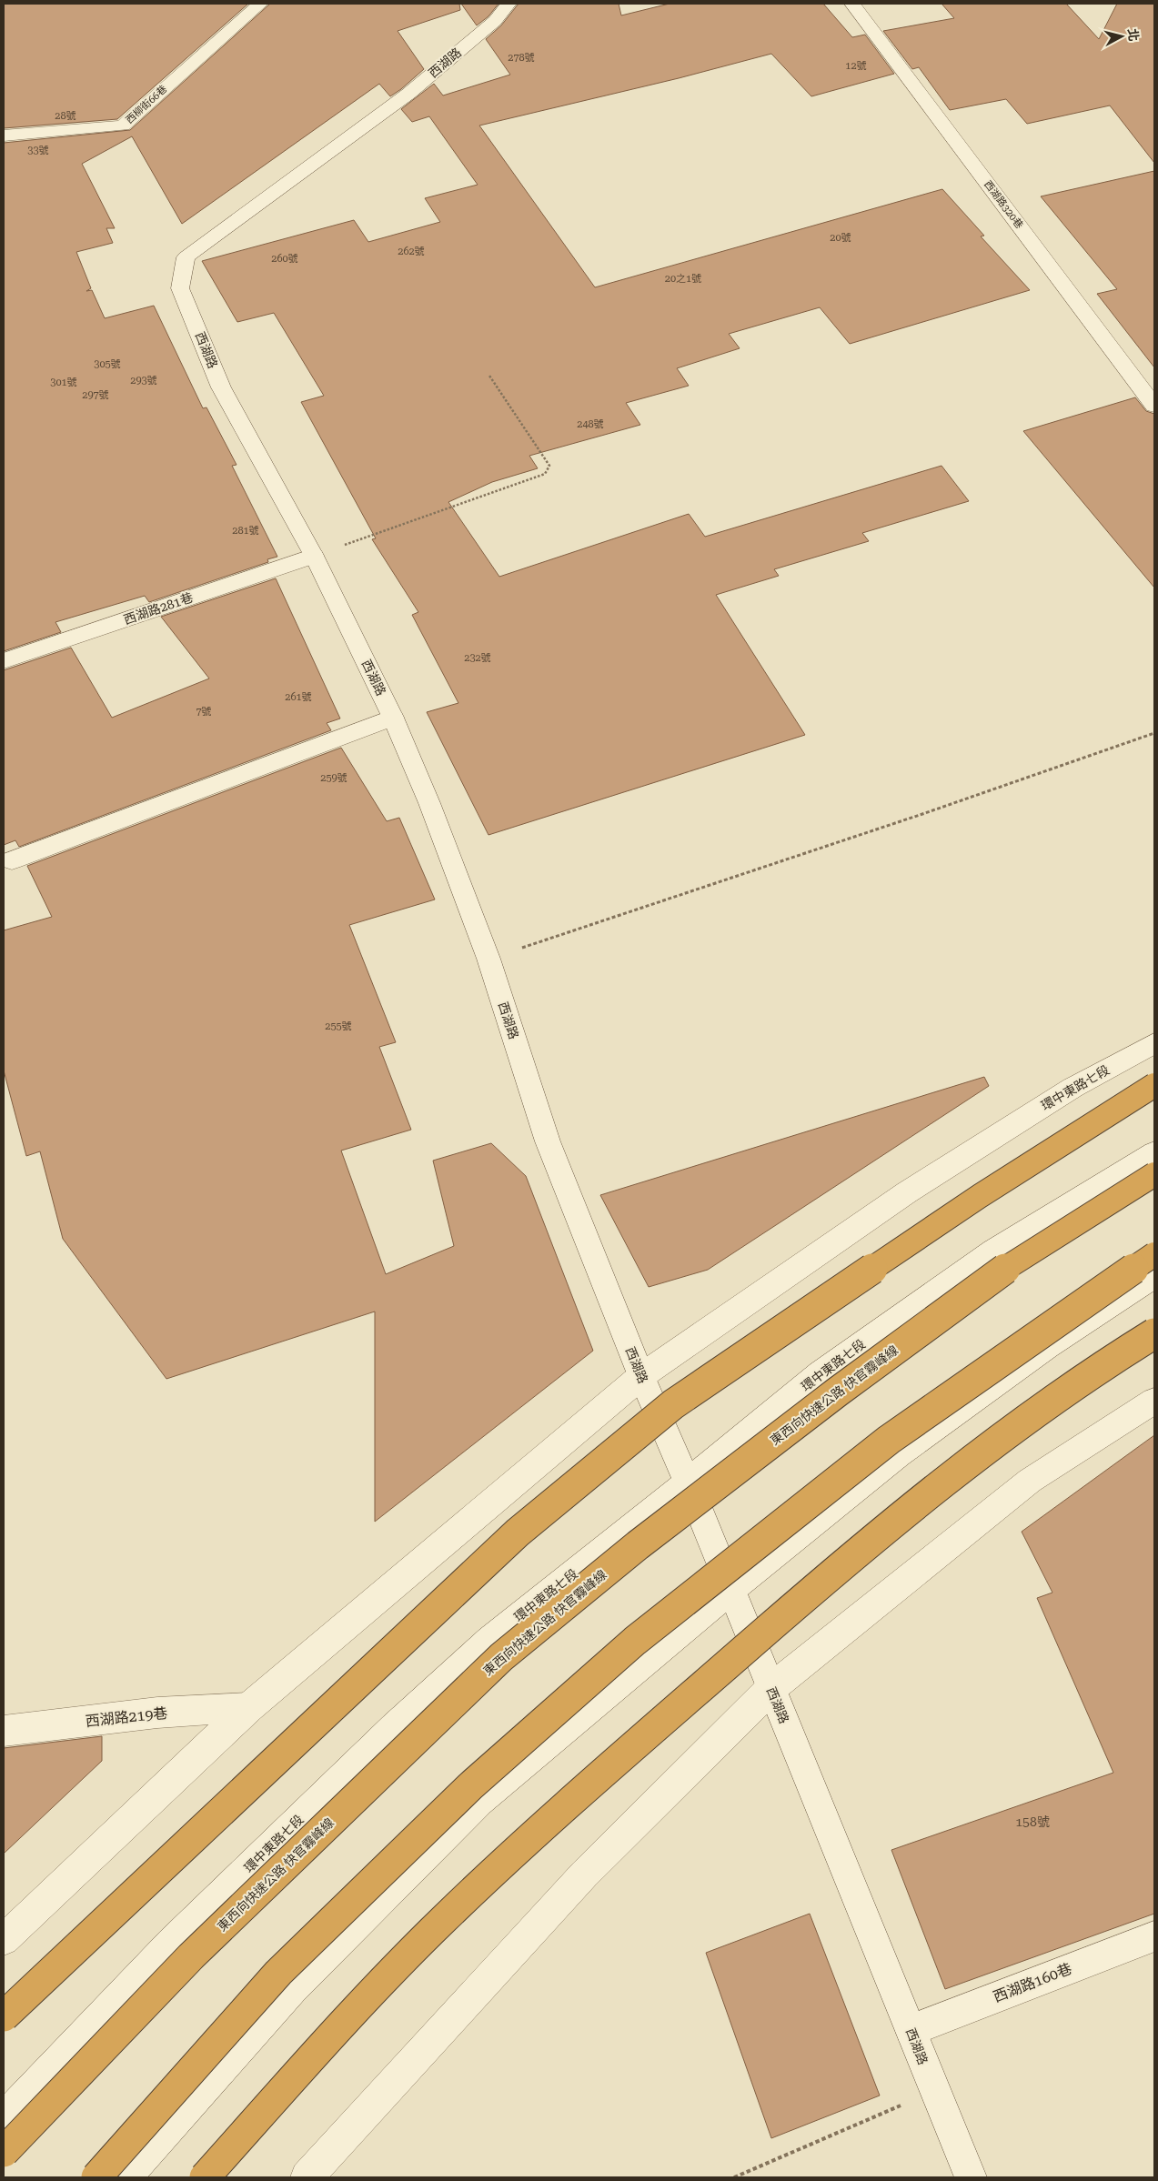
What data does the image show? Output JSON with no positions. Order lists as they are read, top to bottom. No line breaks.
{"streets":{"highway":["東西向快速公路 快官霧峰線"],"street":["西湖路","西柳街66巷","西湖路320巷","西湖路281巷","環中東路七段","西湖路219巷","西湖路160巷"]},"crossings":[["西湖路","西湖路281巷"],["西湖路","環中東路七段"],["西湖路","西湖路160巷"],["環中東路七段","西湖路219巷"]],"house_numbers":["278號","12號","28號","33號","20號","262號","260號","20之1號","305號","293號","301號","297號","248號","281號","232號","261號","7號","259號","255號","158號"],"north":"right"}
